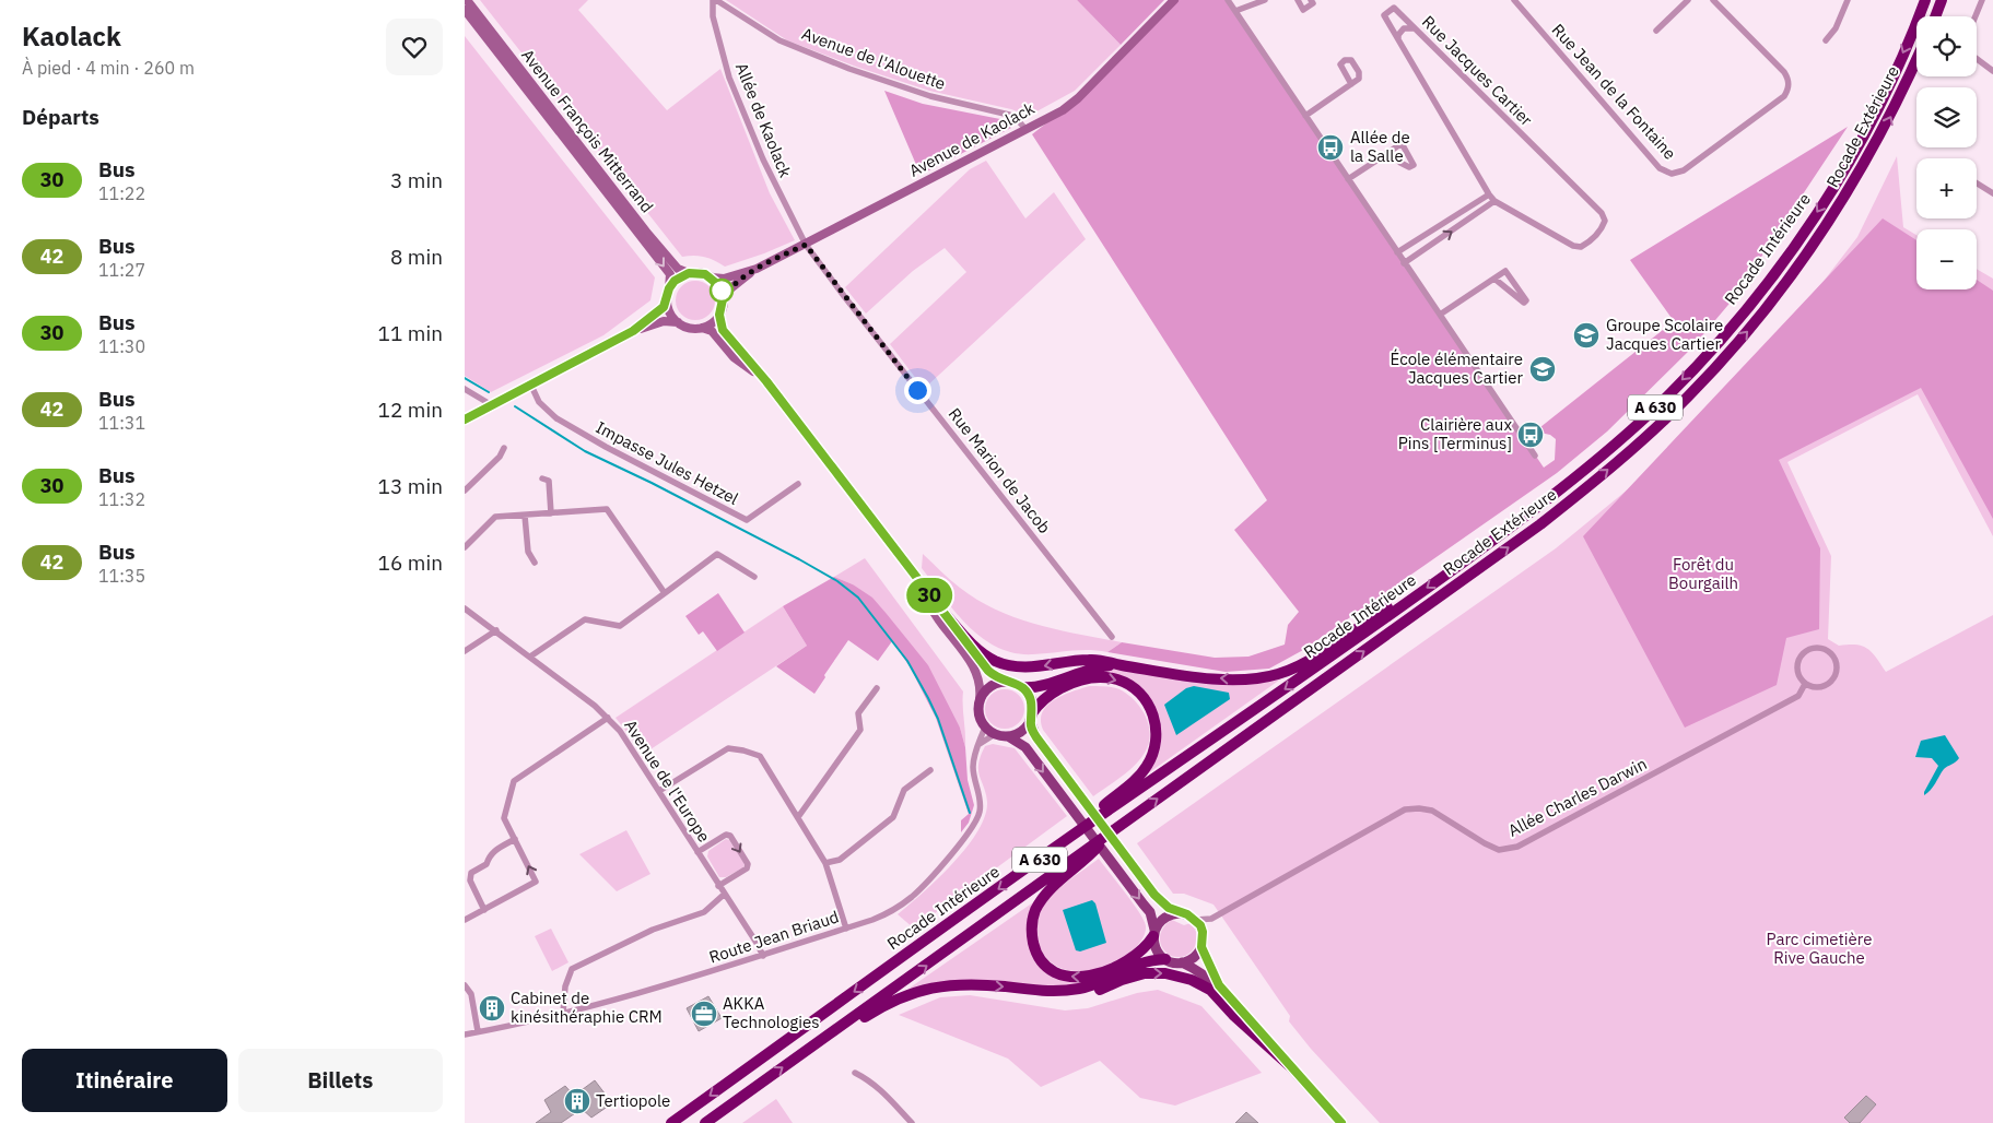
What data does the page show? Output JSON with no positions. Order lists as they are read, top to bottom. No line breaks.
{"streets":{"highway":["Rocade Extérieure","Rocade Intérieure","A 630"],"main road":["Avenue François Mitterrand","Avenue de Kaolack"],"street":["Avenue de l'Alouette","Rue Jacques Cartier","Rue Jean de la Fontaine","Allée de Kaolack","Impasse Jules Hetzel","Rue Marion de Jacob","Avenue de l'Europe","Allée Charles Darwin","Route Jean Briaud"]},"crossings":[["Avenue de l'Alouette","Allée de Kaolack"],["Avenue de l'Alouette","Avenue de Kaolack"],["Allée de Kaolack","Avenue de Kaolack"],["Allée de Kaolack","Rue Marion de Jacob"],["Avenue François Mitterrand","Avenue de Kaolack"],["Avenue de Kaolack","Rue Marion de Jacob"],["Avenue de l'Europe","Route Jean Briaud"]],"one_way":["Rocade Extérieure","Rocade Intérieure"],"parks":["Forêt du Bourgailh","Parc cimetière Rive Gauche"],"places":{"bus stop":["Allée de la Salle","Clairière aux Pins [Terminus]"],"school or university":["Groupe Scolaire Jacques Cartier","École élémentaire Jacques Cartier"],"building":["Cabinet de kinésithéraphie CRM","Tertiopole"],"office":["AKKA Technologies"]},"lines":["bus line 30"],"page":{"heading":[["Kaolack","À pied · 4 min · 260 m"],"Départs"],"on_map":"30","map_buttons":["+","−"],"list":[{"mark":"30","name":"Bus","note":"11:22","value":"3 min"},{"mark":"42","name":"Bus","note":"11:27","value":"8 min"},{"mark":"30","name":"Bus","note":"11:30","value":"11 min"},{"mark":"42","name":"Bus","note":"11:31","value":"12 min"},{"mark":"30","name":"Bus","note":"11:32","value":"13 min"},{"mark":"42","name":"Bus","note":"11:35","value":"16 min"}],"buttons":["Itinéraire","Billets"]}}
